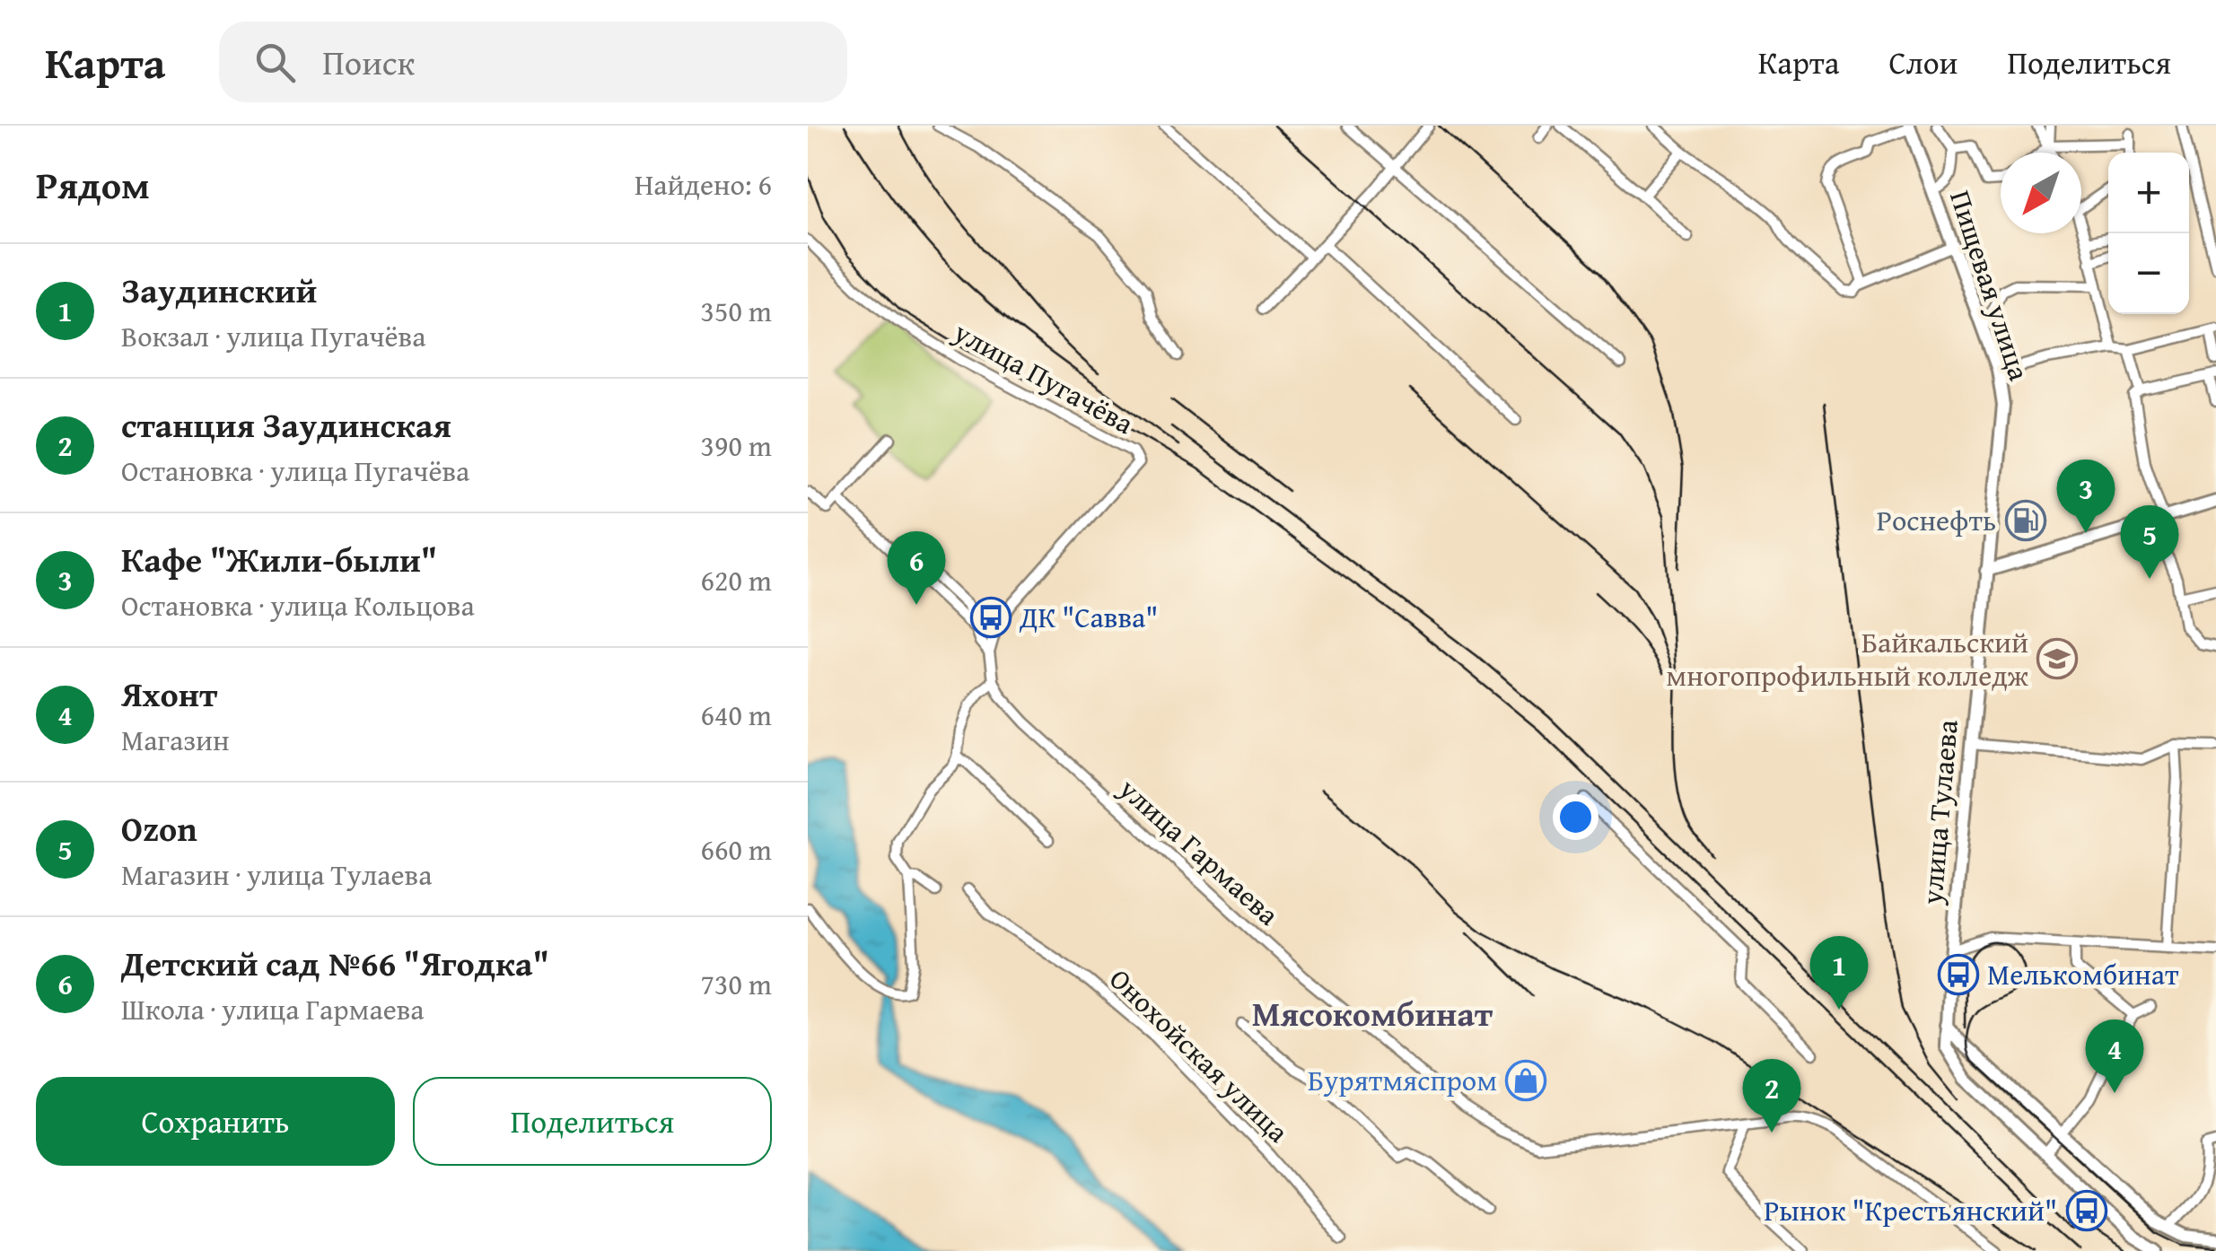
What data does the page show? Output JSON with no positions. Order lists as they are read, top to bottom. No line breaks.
{"streets":{"main road":["Пищевая улица","улица Тулаева"],"street":["улица Пугачёва","улица Гармаева","Онохойская улица"]},"crossings":[["Пищевая улица","улица Тулаева"]],"districts":["Мясокомбинат"],"places":{"fuel station":["Роснефть"],"bus stop":["ДК \"Савва\"","Мелькомбинат","Рынок \"Крестьянский\""],"school or university":["Байкальский многопрофильный колледж"],"shop":["Бурятмяспром"]},"north":"bottom left","page":{"header":"Карта","search":"Поиск","nav":["Карта","Слои","Поделиться"],"heading":["Рядом","Найдено: 6"],"map_buttons":["+","−"],"list":[{"mark":"1","name":"Заудинский","note":"Вокзал · улица Пугачёва","value":"350 m"},{"mark":"2","name":"станция Заудинская","note":"Остановка · улица Пугачёва","value":"390 m"},{"mark":"3","name":"Кафе \"Жили-были\"","note":"Остановка · улица Кольцова","value":"620 m"},{"mark":"4","name":"Яхонт","note":"Магазин","value":"640 m"},{"mark":"5","name":"Ozon","note":"Магазин · улица Тулаева","value":"660 m"},{"mark":"6","name":"Детский сад №66 \"Ягодка\"","note":"Школа · улица Гармаева","value":"730 m"}],"pins":["3","5","6","1","4","2"],"buttons":["Сохранить","Поделиться"]}}
